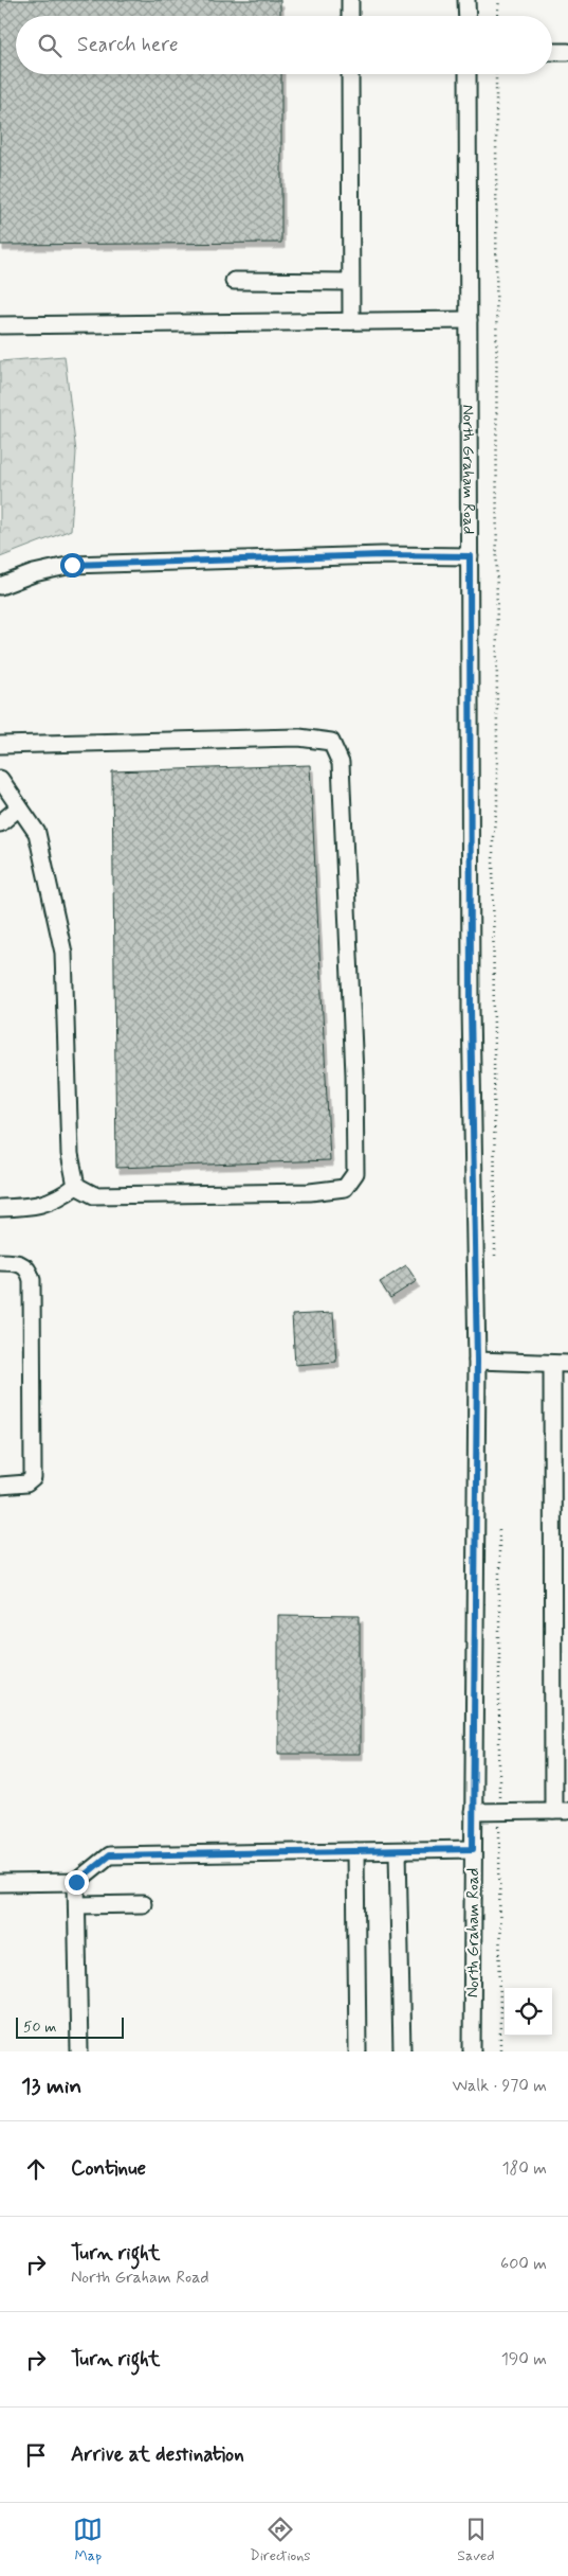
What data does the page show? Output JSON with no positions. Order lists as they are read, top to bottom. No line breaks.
{"streets":{"street":["North Graham Road"]},"scale_bar":"50 m","page":{"search":"Search here","scale":"50 m","heading":["13 min","Walk · 970 m"],"list":[["Continue","180 m"],["Turn right","North Graham Road","600 m"],["Turn right","190 m"],"Arrive at destination"],"nav":["Map","Directions","Saved"]}}
